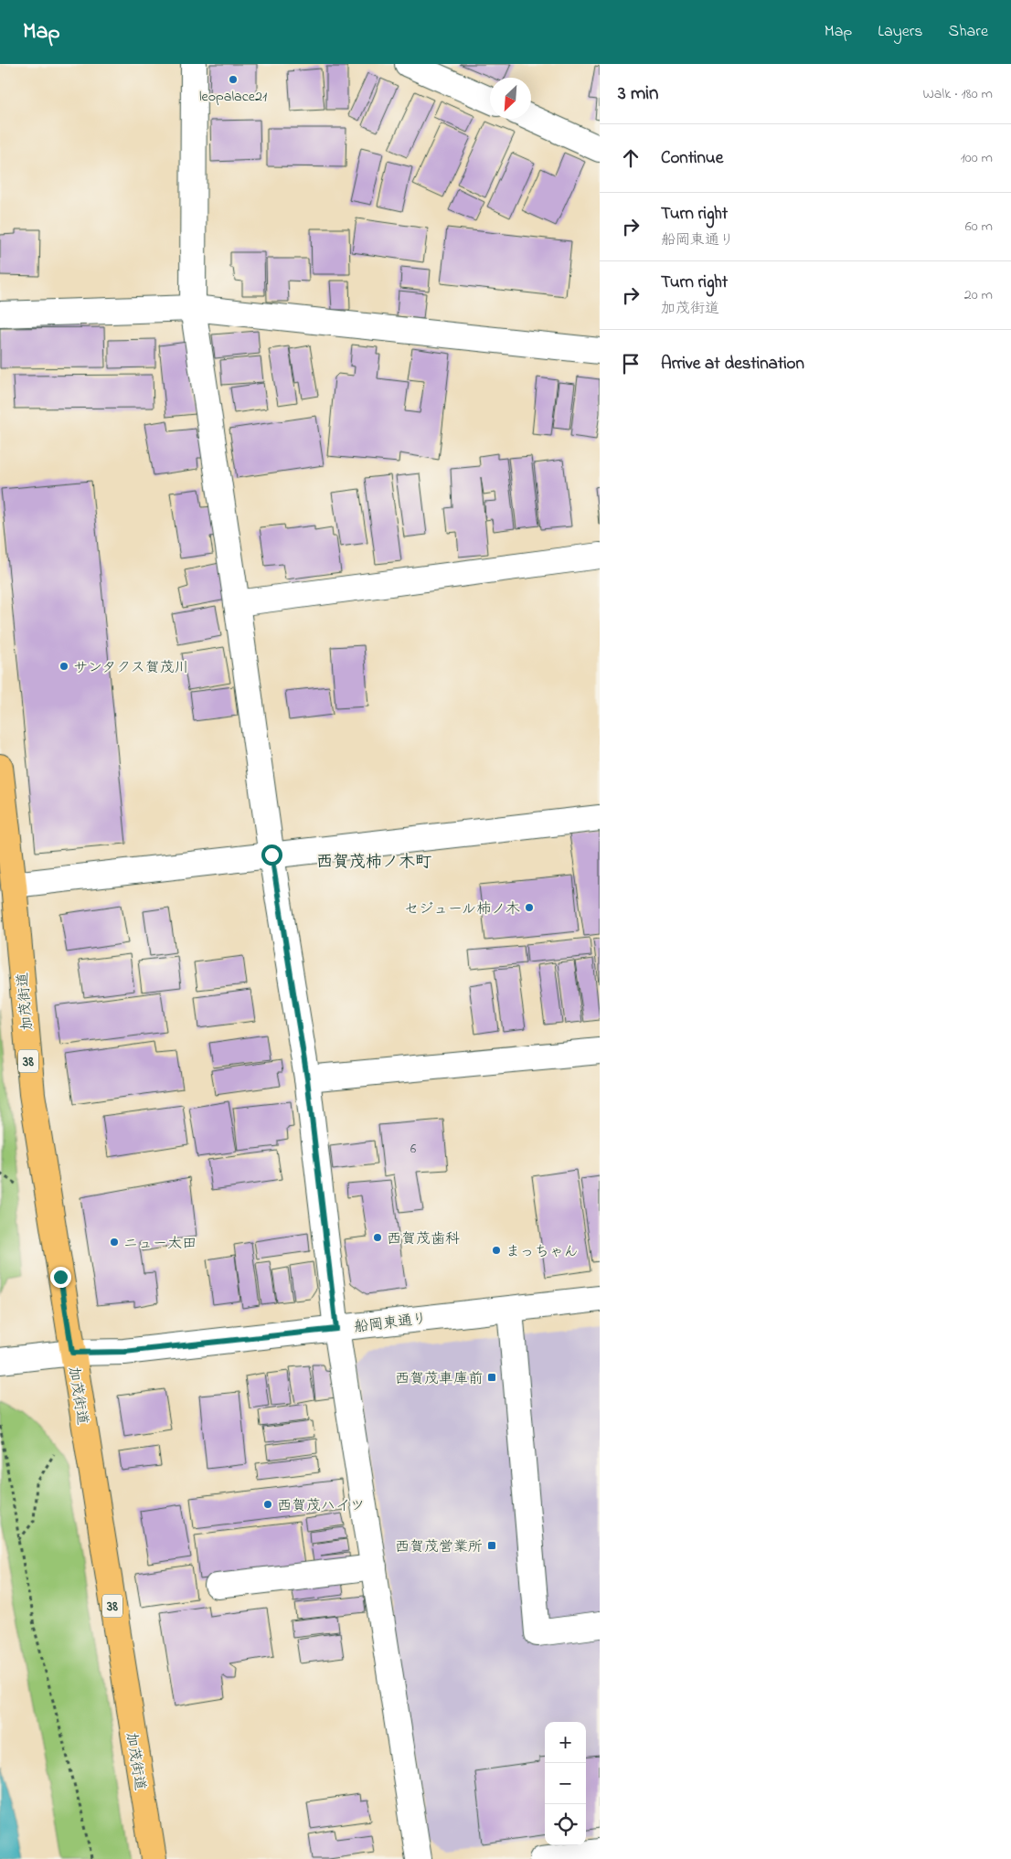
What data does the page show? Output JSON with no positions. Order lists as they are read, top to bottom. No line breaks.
{"streets":{"main road":["加茂街道","38"],"street":["船岡東通り"]},"crossings":[["加茂街道","船岡東通り"]],"districts":["西賀茂柿ノ木町"],"places":{"other":["leopalace21","サンタクス賀茂川","セジュール柿ノ木","西賀茂歯科","ニュー太田","まっちゃん","西賀茂ハイツ"],"transit":["西賀茂車庫前","西賀茂営業所"]},"house_numbers":["6"],"north":"bottom left","page":{"header":"Map","nav":["Map","Layers","Share"],"heading":["3 min","Walk · 180 m"],"list":[["Continue","100 m"],["Turn right","船岡東通り","60 m"],["Turn right","加茂街道","20 m"],"Arrive at destination"],"map_buttons":["+","−"]}}
